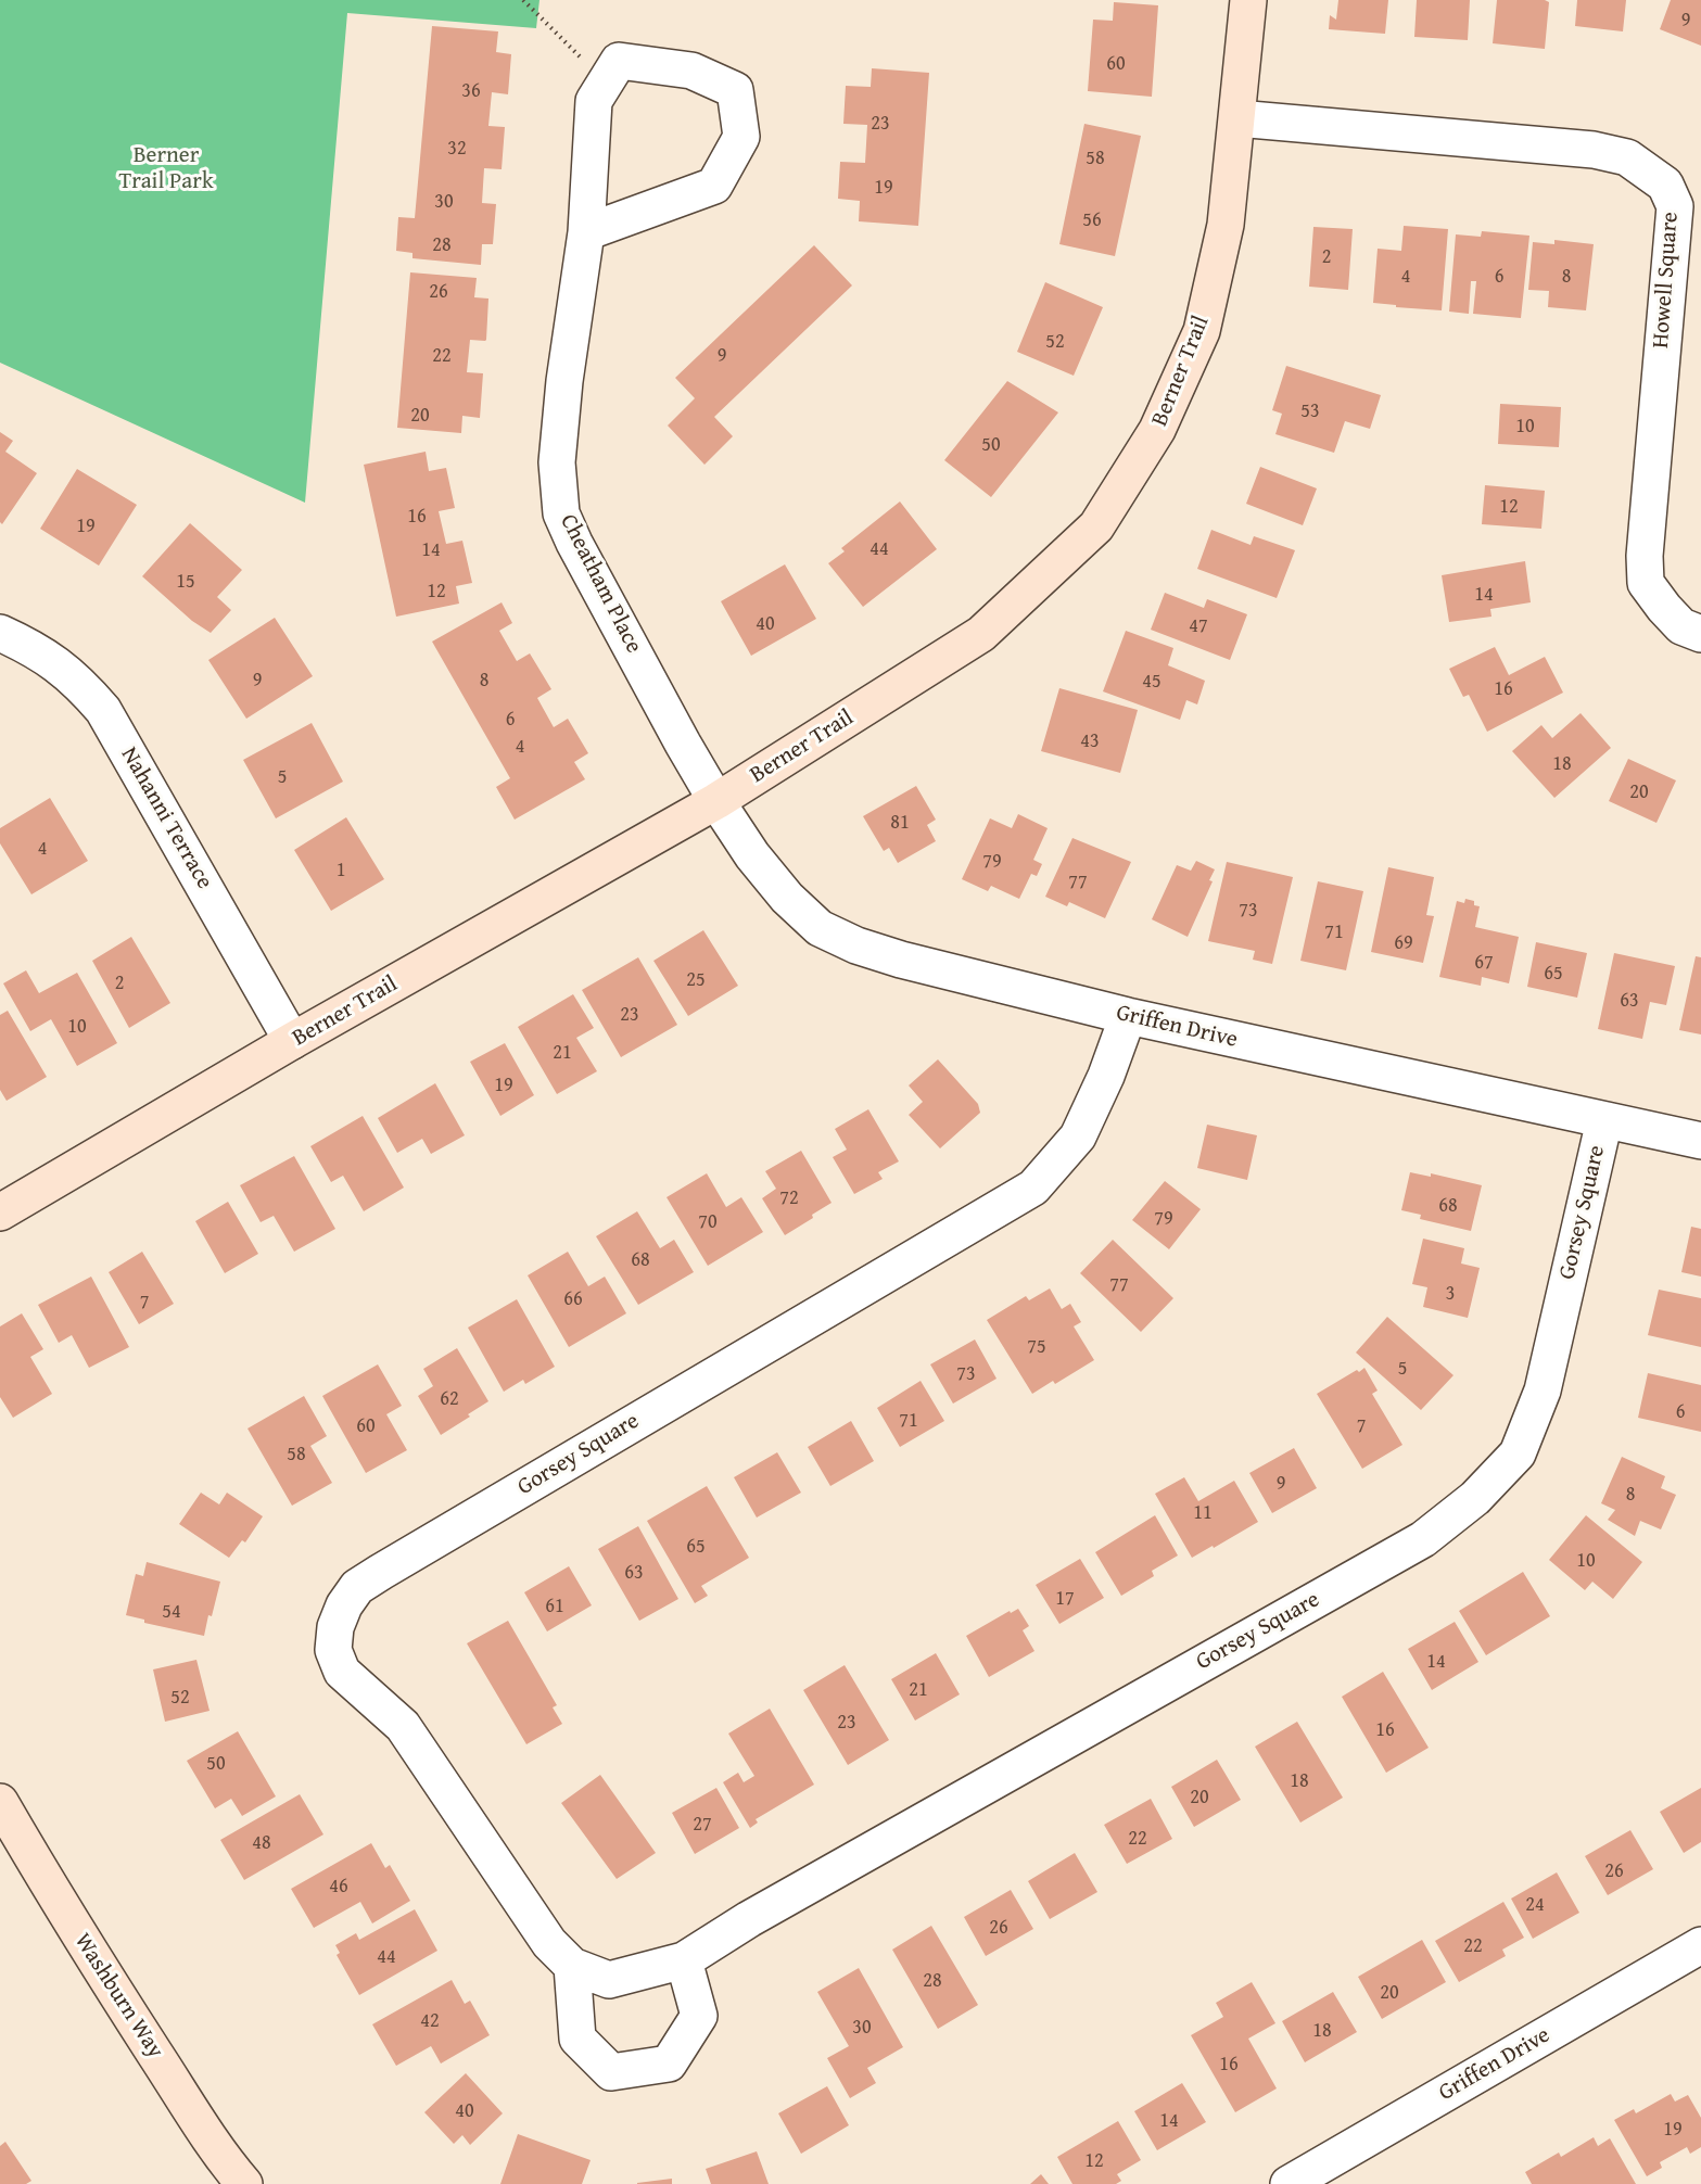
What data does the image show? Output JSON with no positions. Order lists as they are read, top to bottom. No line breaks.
{"streets":{"street":["Howell Square","Berner Trail","Cheatham Place","Nahanni Terrace","Griffen Drive","Gorsey Square","Washburn Way"]},"crossings":[["Howell Square","Berner Trail"],["Berner Trail","Cheatham Place"],["Berner Trail","Nahanni Terrace"],["Berner Trail","Griffen Drive"],["Cheatham Place","Griffen Drive"],["Griffen Drive","Gorsey Square"]],"parks":["Berner Trail Park"],"house_numbers":["9","60","36","23","32","58","19","30","56","28","2","4","6","8","26","52","22","9","53","20","10","50","12","16","19","44","14","15","12","14","40","47","9","8","45","16","6","43","4","18","5","20","81","4","79","1","77","73","71","69","67","65","25","2","63","23","10","21","19","72","68","79","70","68","77","3","66","7","75","5","73","62","6","71","60","7","58","9","8","11","65","10","63","17","61","54","14","21","52","23","16","50","18","20","27","22","48","26","46","24","26","22","44","28","20","42","30","18","16","40","14","19","12"]}
